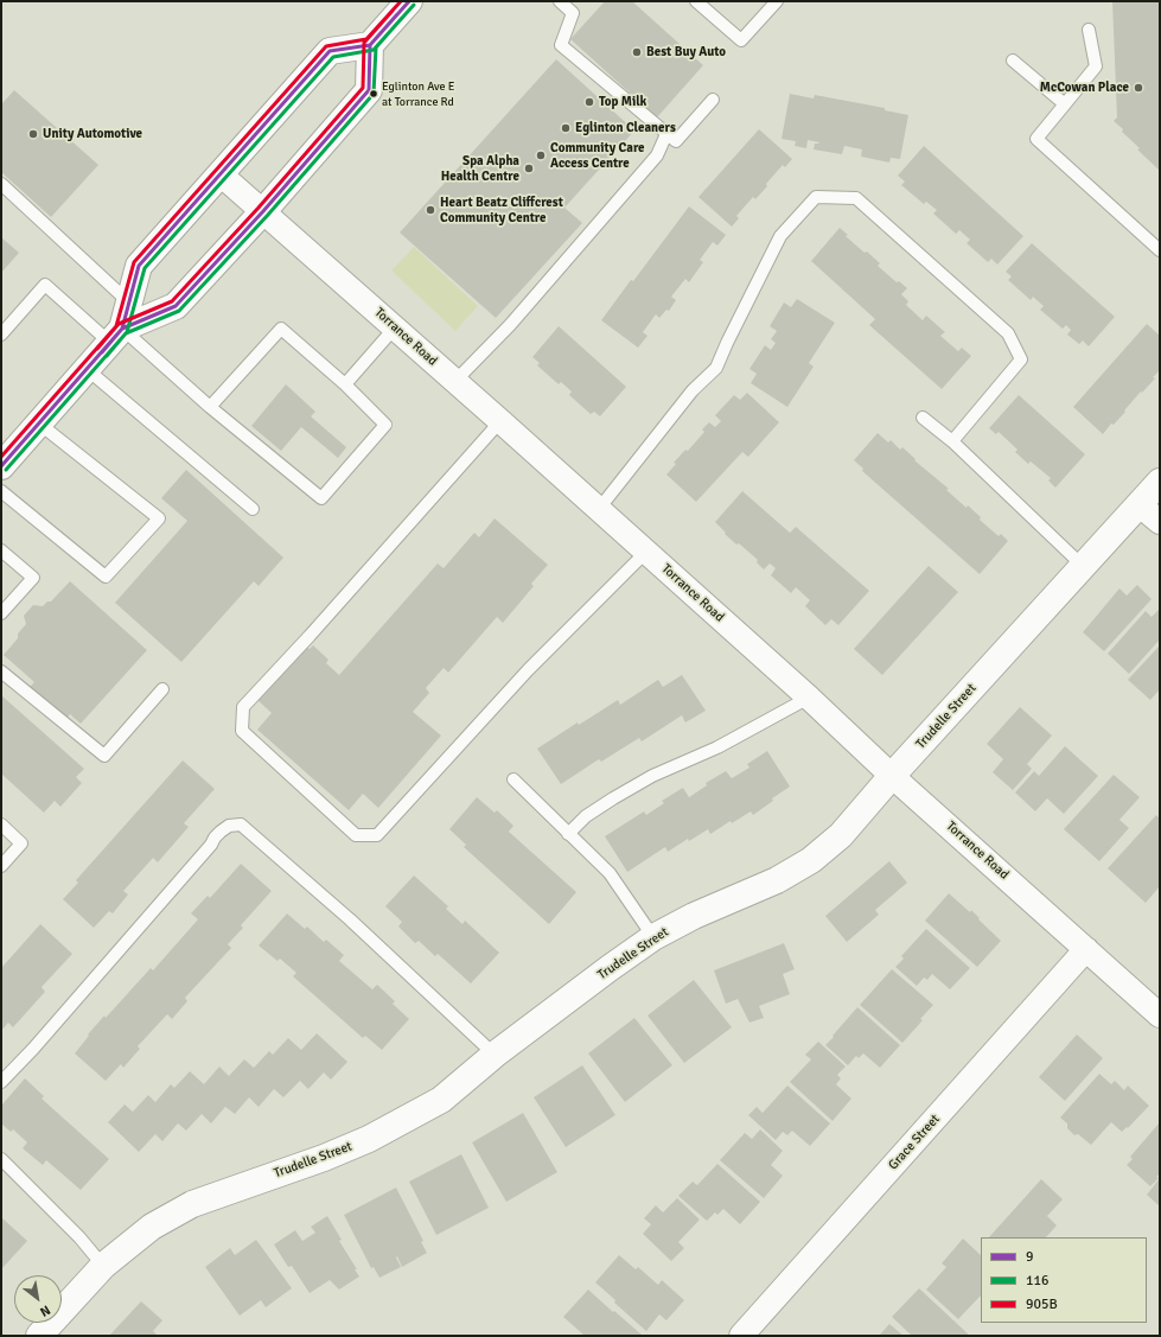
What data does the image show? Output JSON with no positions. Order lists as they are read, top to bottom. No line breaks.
{"streets":{"street":["Torrance Road","Trudelle Street","Grace Street"]},"crossings":[["Torrance Road","Trudelle Street"],["Torrance Road","Grace Street"]],"places":["Best Buy Auto","McCowan Place","Eglinton Ave E at Torrance Rd","Top Milk","Eglinton Cleaners","Unity Automotive","Community Care Access Centre","Spa Alpha Health Centre","Heart Beatz Cliffcrest Community Centre"],"lines":["transit line 9","transit line 905B","transit line 116"],"legend":["9","116","905B"],"north":"bottom right"}
